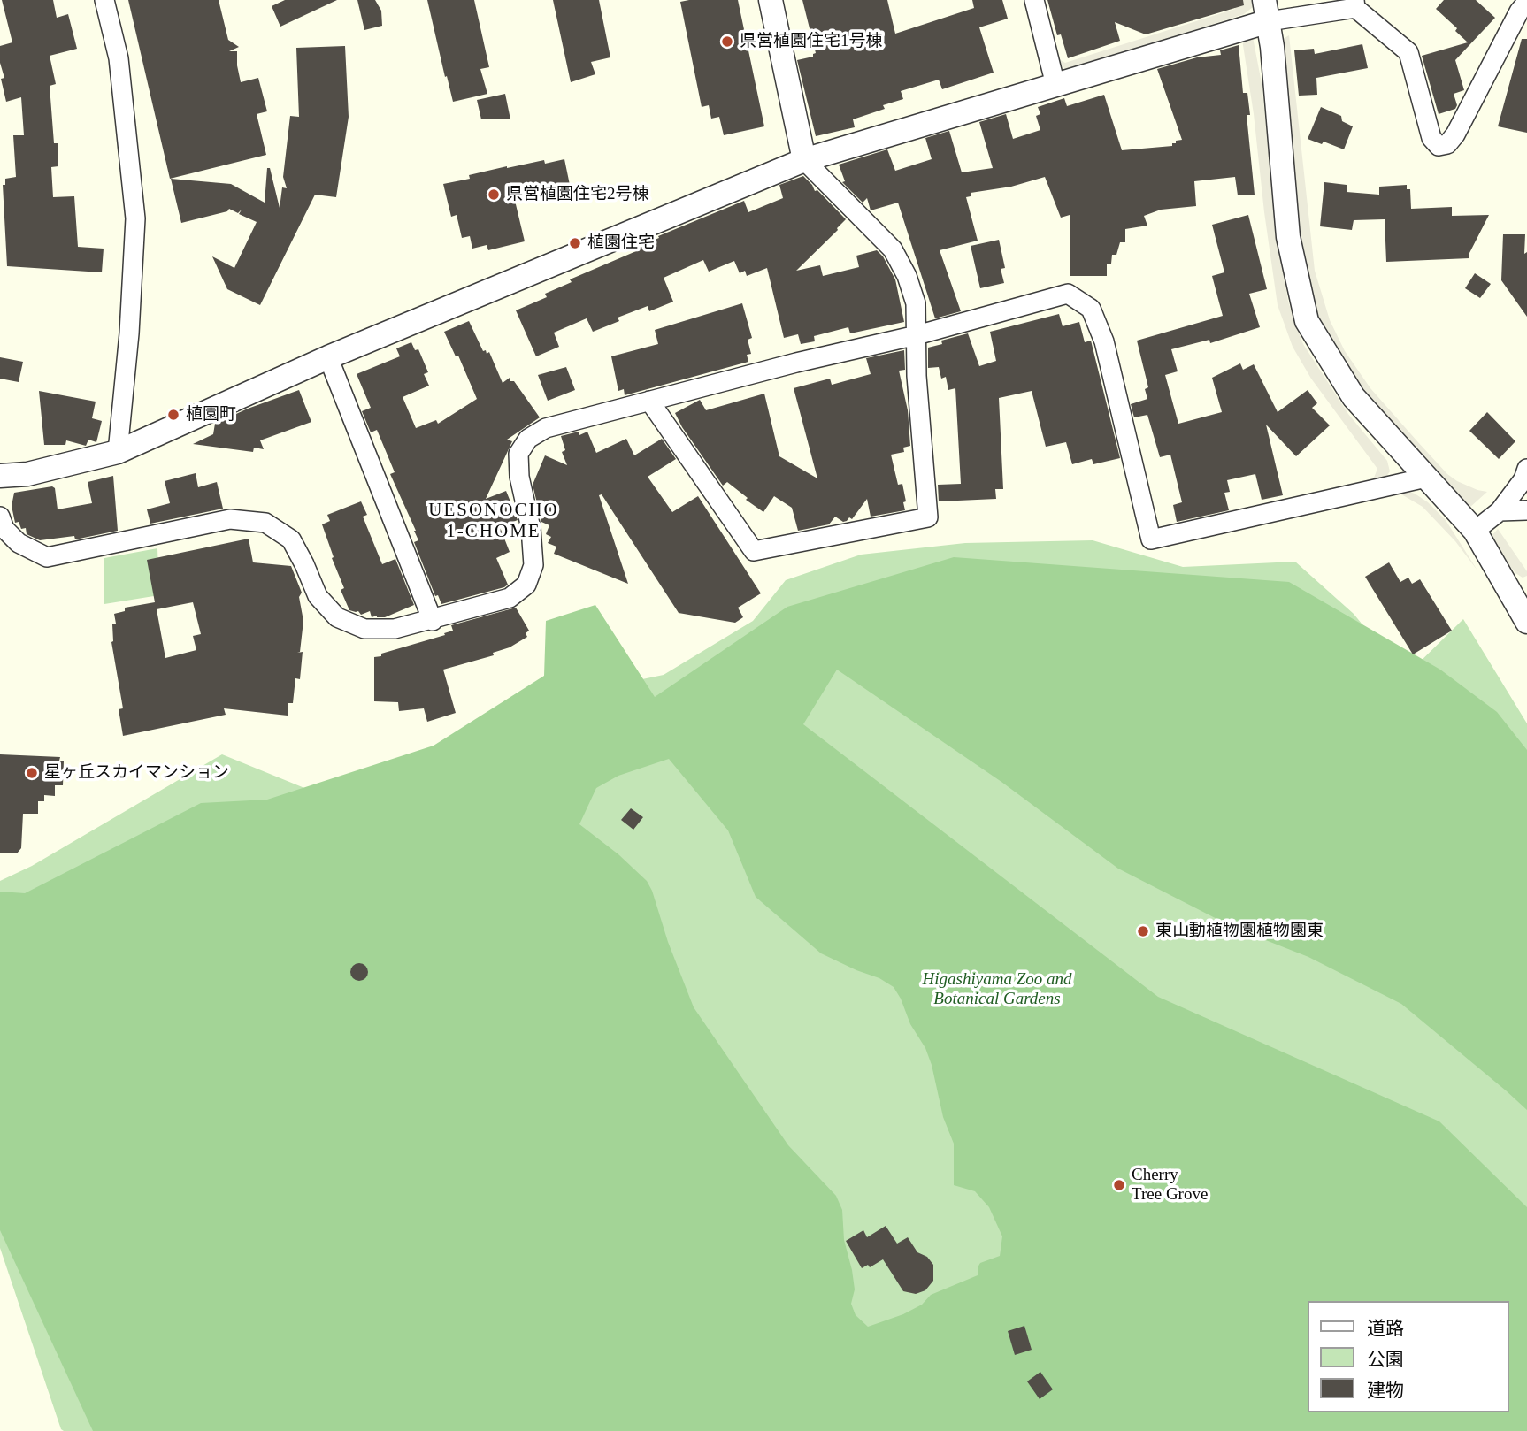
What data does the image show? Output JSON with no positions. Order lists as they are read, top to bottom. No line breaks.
{"districts":["UESONOCHO 1-CHOME"],"parks":["Higashiyama Zoo and Botanical Gardens"],"places":["県営植園住宅1号棟","県営植園住宅2号棟","植園住宅","植園町","星ヶ丘スカイマンション","東山動植物園植物園東","Cherry Tree Grove"],"legend":["道路","公園","建物"]}
